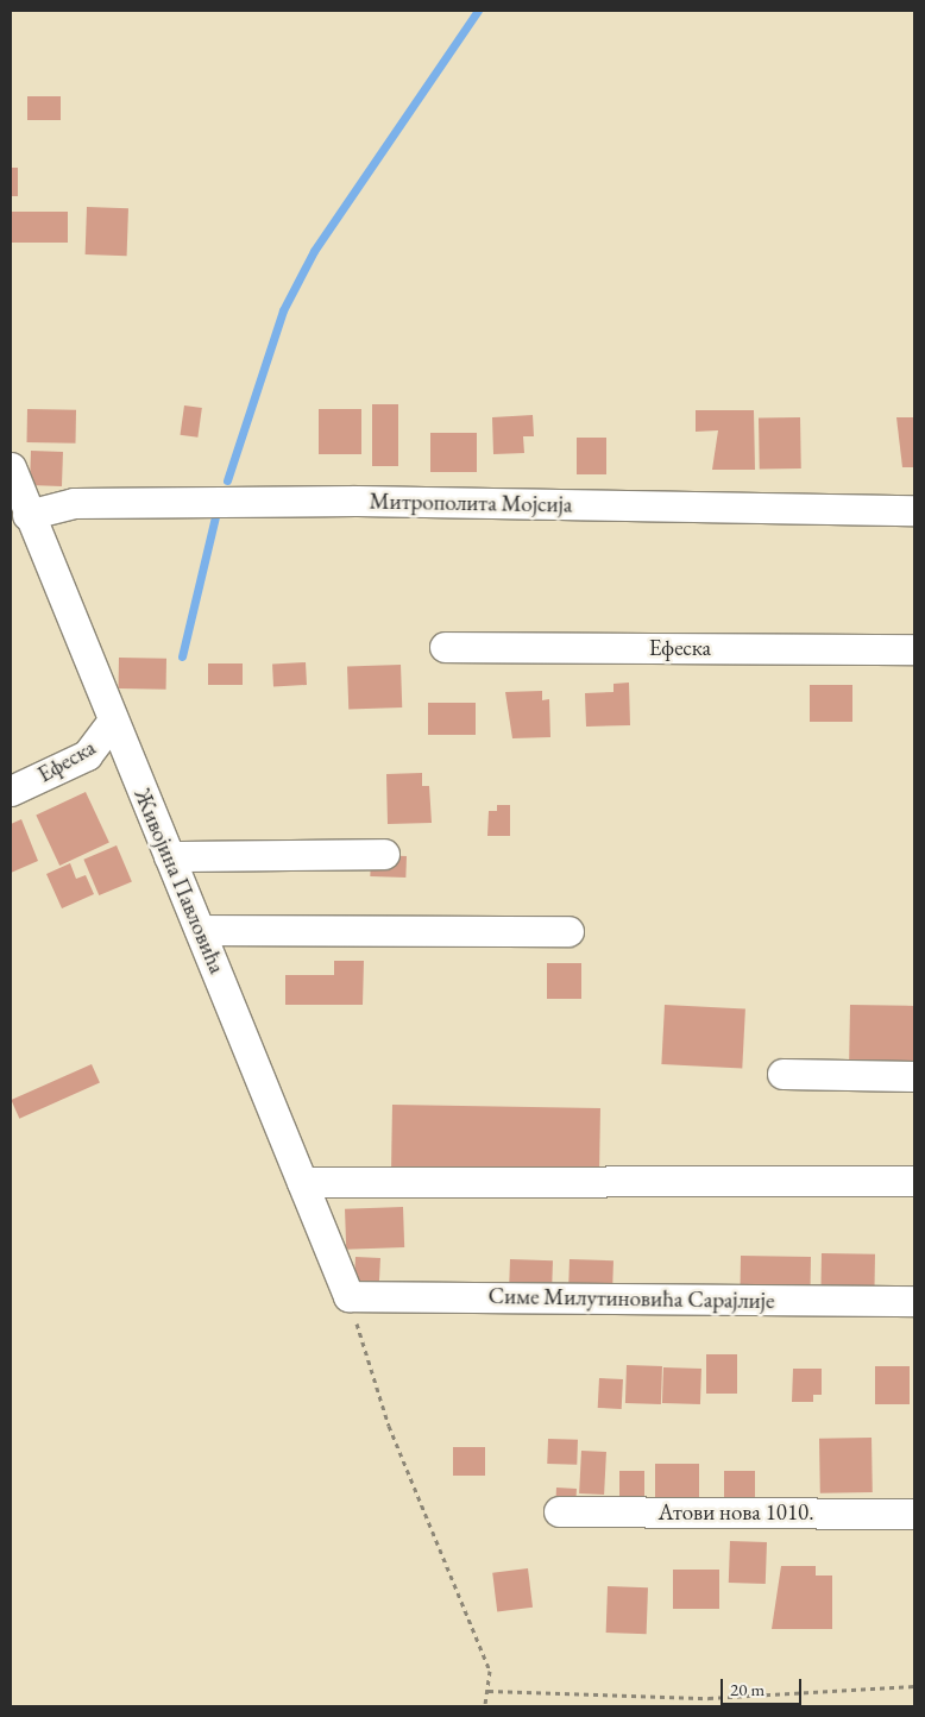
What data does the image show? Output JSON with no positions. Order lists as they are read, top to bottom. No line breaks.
{"streets":{"street":["Митрополита Мојсија","Ефеска","Живојина Павловића","Симе Милутиновића Сарајлије","Атови нова 1010."]},"crossings":[["Митрополита Мојсија","Живојина Павловића"],["Ефеска","Живојина Павловића"],["Живојина Павловића","Симе Милутиновића Сарајлије"]],"scale_bar":"20 m"}
